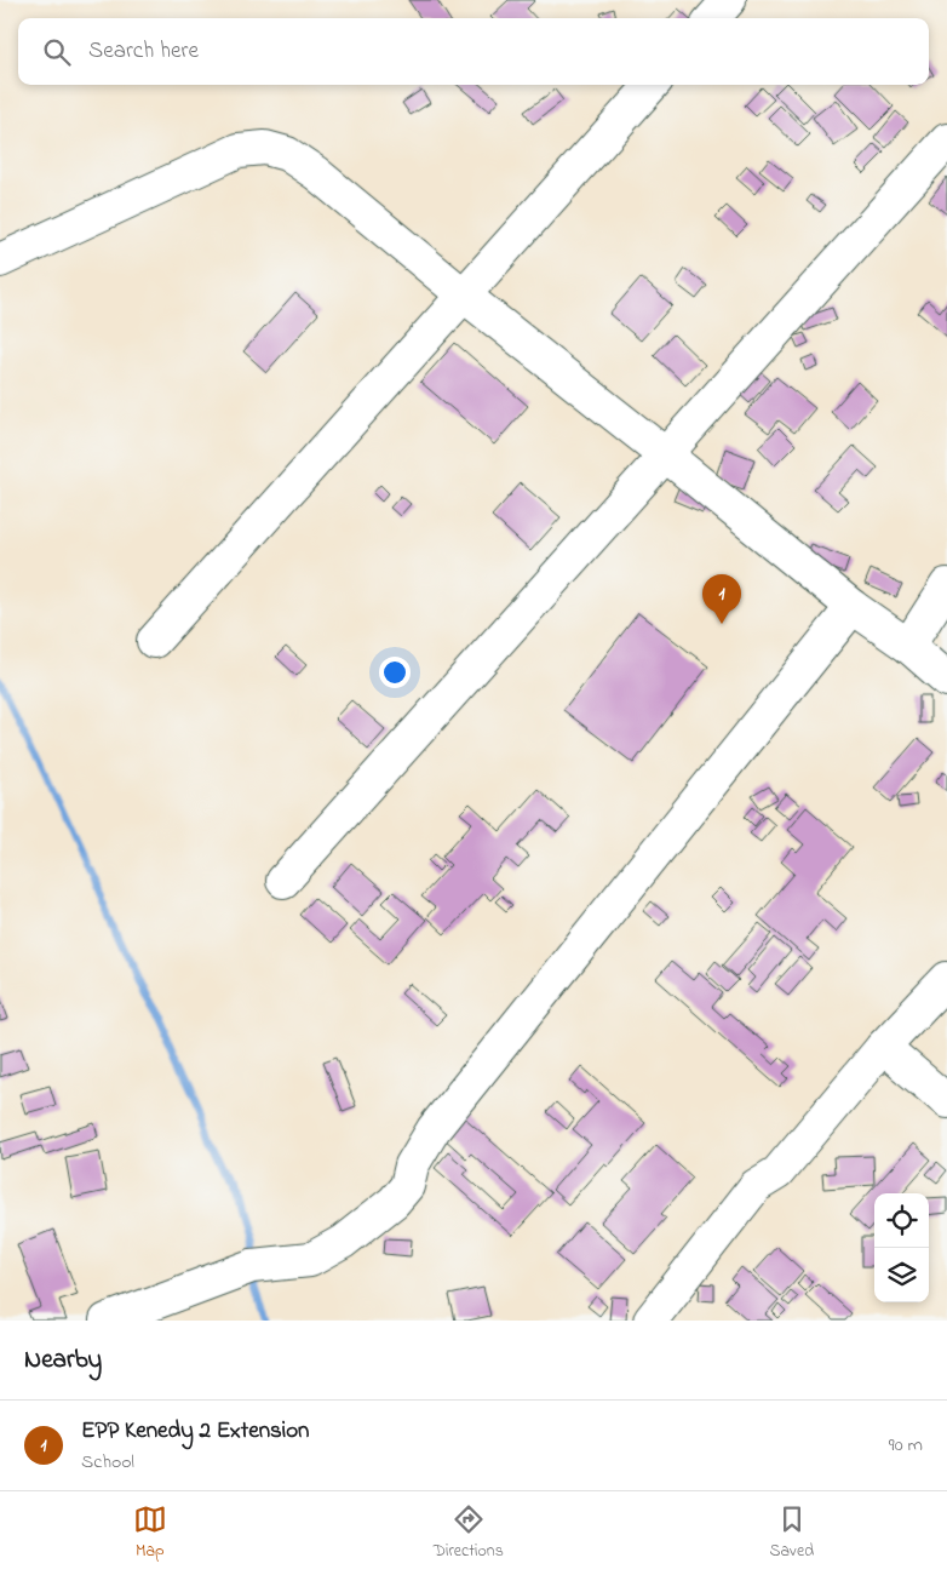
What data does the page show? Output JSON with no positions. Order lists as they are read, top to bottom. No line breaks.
{"page":{"search":"Search here","pins":"1","heading":"Nearby","list":[{"mark":"1","name":"EPP Kenedy 2 Extension","note":"School","value":"90 m"}],"nav":["Map","Directions","Saved"]}}
